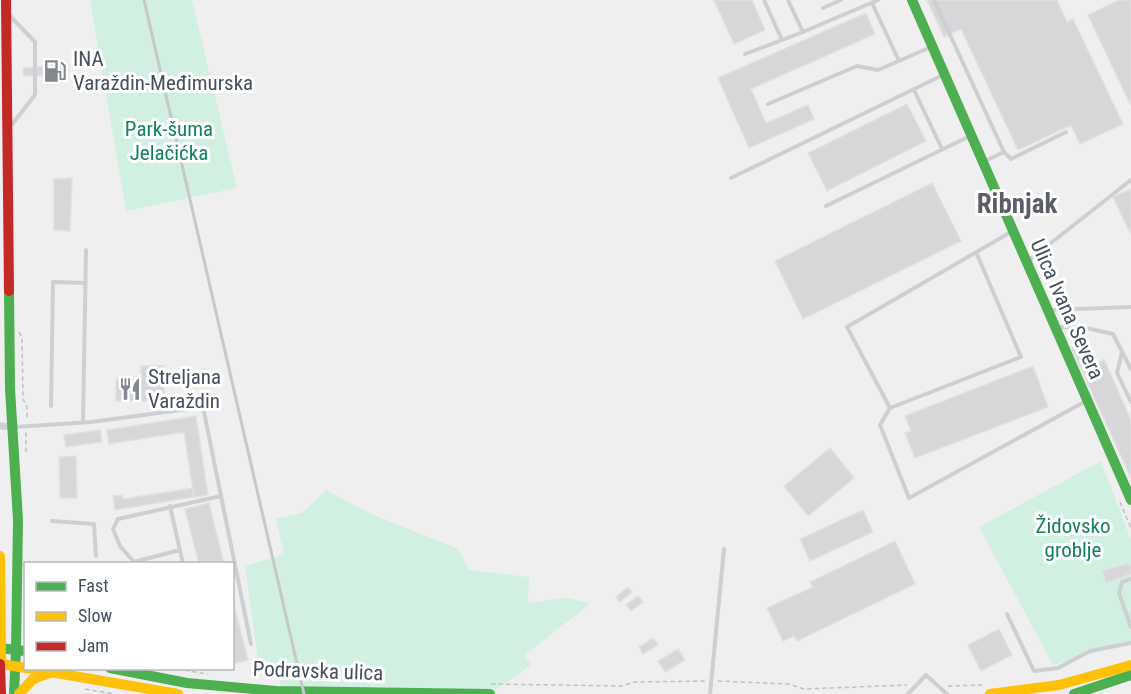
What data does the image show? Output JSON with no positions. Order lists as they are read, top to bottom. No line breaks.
{"streets":{"main road":["Ulica Ivana Severa","Podravska ulica"]},"districts":["Ribnjak"],"parks":["Park-šuma Jelačićka","Židovsko groblje"],"places":{"fuel station":["INA Varaždin-Međimurska"],"restaurant":["Streljana Varaždin"]},"legend":["Fast","Slow","Jam"]}
